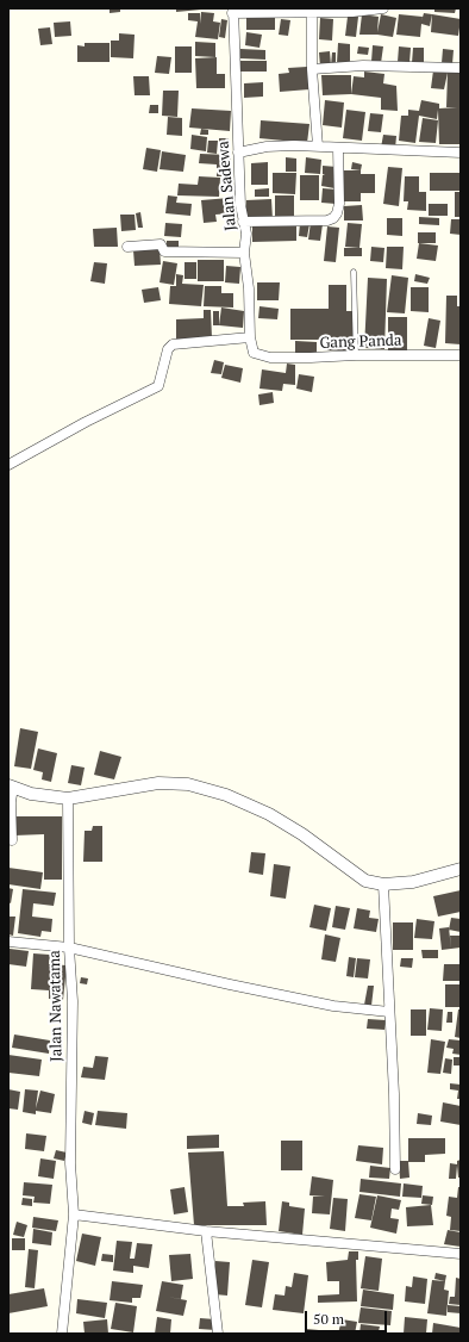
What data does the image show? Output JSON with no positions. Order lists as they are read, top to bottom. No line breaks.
{"streets":{"street":["Jalan Sadewa","Gang Panda","Jalan Nawatama"]},"crossings":[["Jalan Sadewa","Gang Panda"]],"scale_bar":"50 m"}
